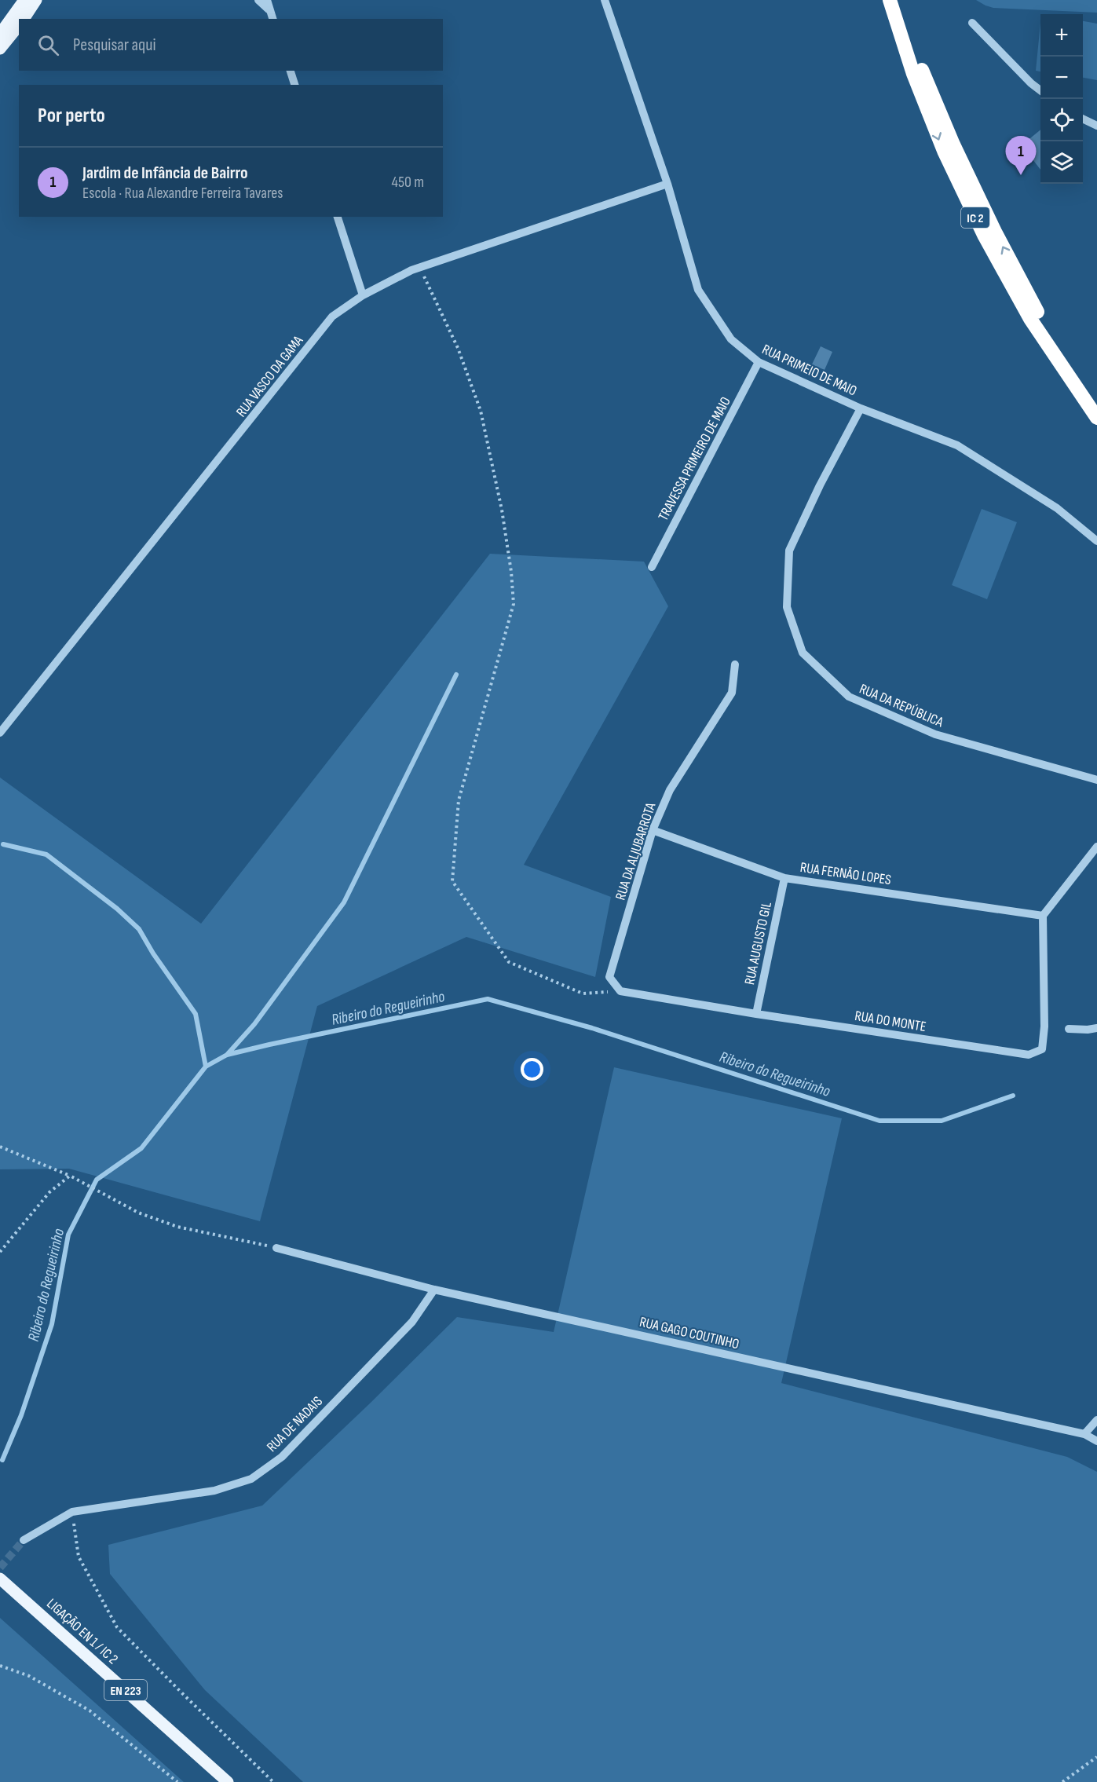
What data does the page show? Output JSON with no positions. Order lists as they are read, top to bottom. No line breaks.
{"streets":{"highway":["IC 2"],"main road":["LIGAÇÃO EN 1 / IC 2","EN 223"],"street":["RUA PRIMEIO DE MAIO","RUA VASCO DA GAMA","TRAVESSA PRIMEIRO DE MAIO","RUA DA REPÚBLICA","RUA DA ALJUBARROTA","RUA FERNÃO LOPES","RUA AUGUSTO GIL","RUA DO MONTE","RUA GAGO COUTINHO","RUA DE NADAIS"]},"crossings":[["RUA PRIMEIO DE MAIO","RUA VASCO DA GAMA"],["RUA PRIMEIO DE MAIO","TRAVESSA PRIMEIRO DE MAIO"],["RUA PRIMEIO DE MAIO","RUA DA REPÚBLICA"],["RUA DA ALJUBARROTA","RUA FERNÃO LOPES"],["RUA DA ALJUBARROTA","RUA DO MONTE"],["RUA FERNÃO LOPES","RUA AUGUSTO GIL"],["RUA FERNÃO LOPES","RUA DO MONTE"],["RUA AUGUSTO GIL","RUA DO MONTE"],["RUA GAGO COUTINHO","RUA DE NADAIS"]],"water":["Ribeiro do Regueirinho"],"page":{"map_buttons":["+","−"],"search":"Pesquisar aqui","heading":"Por perto","pins":"1","list":[{"mark":"1","name":"Jardim de Infância de Bairro","note":"Escola · Rua Alexandre Ferreira Tavares","value":"450 m"}]}}
